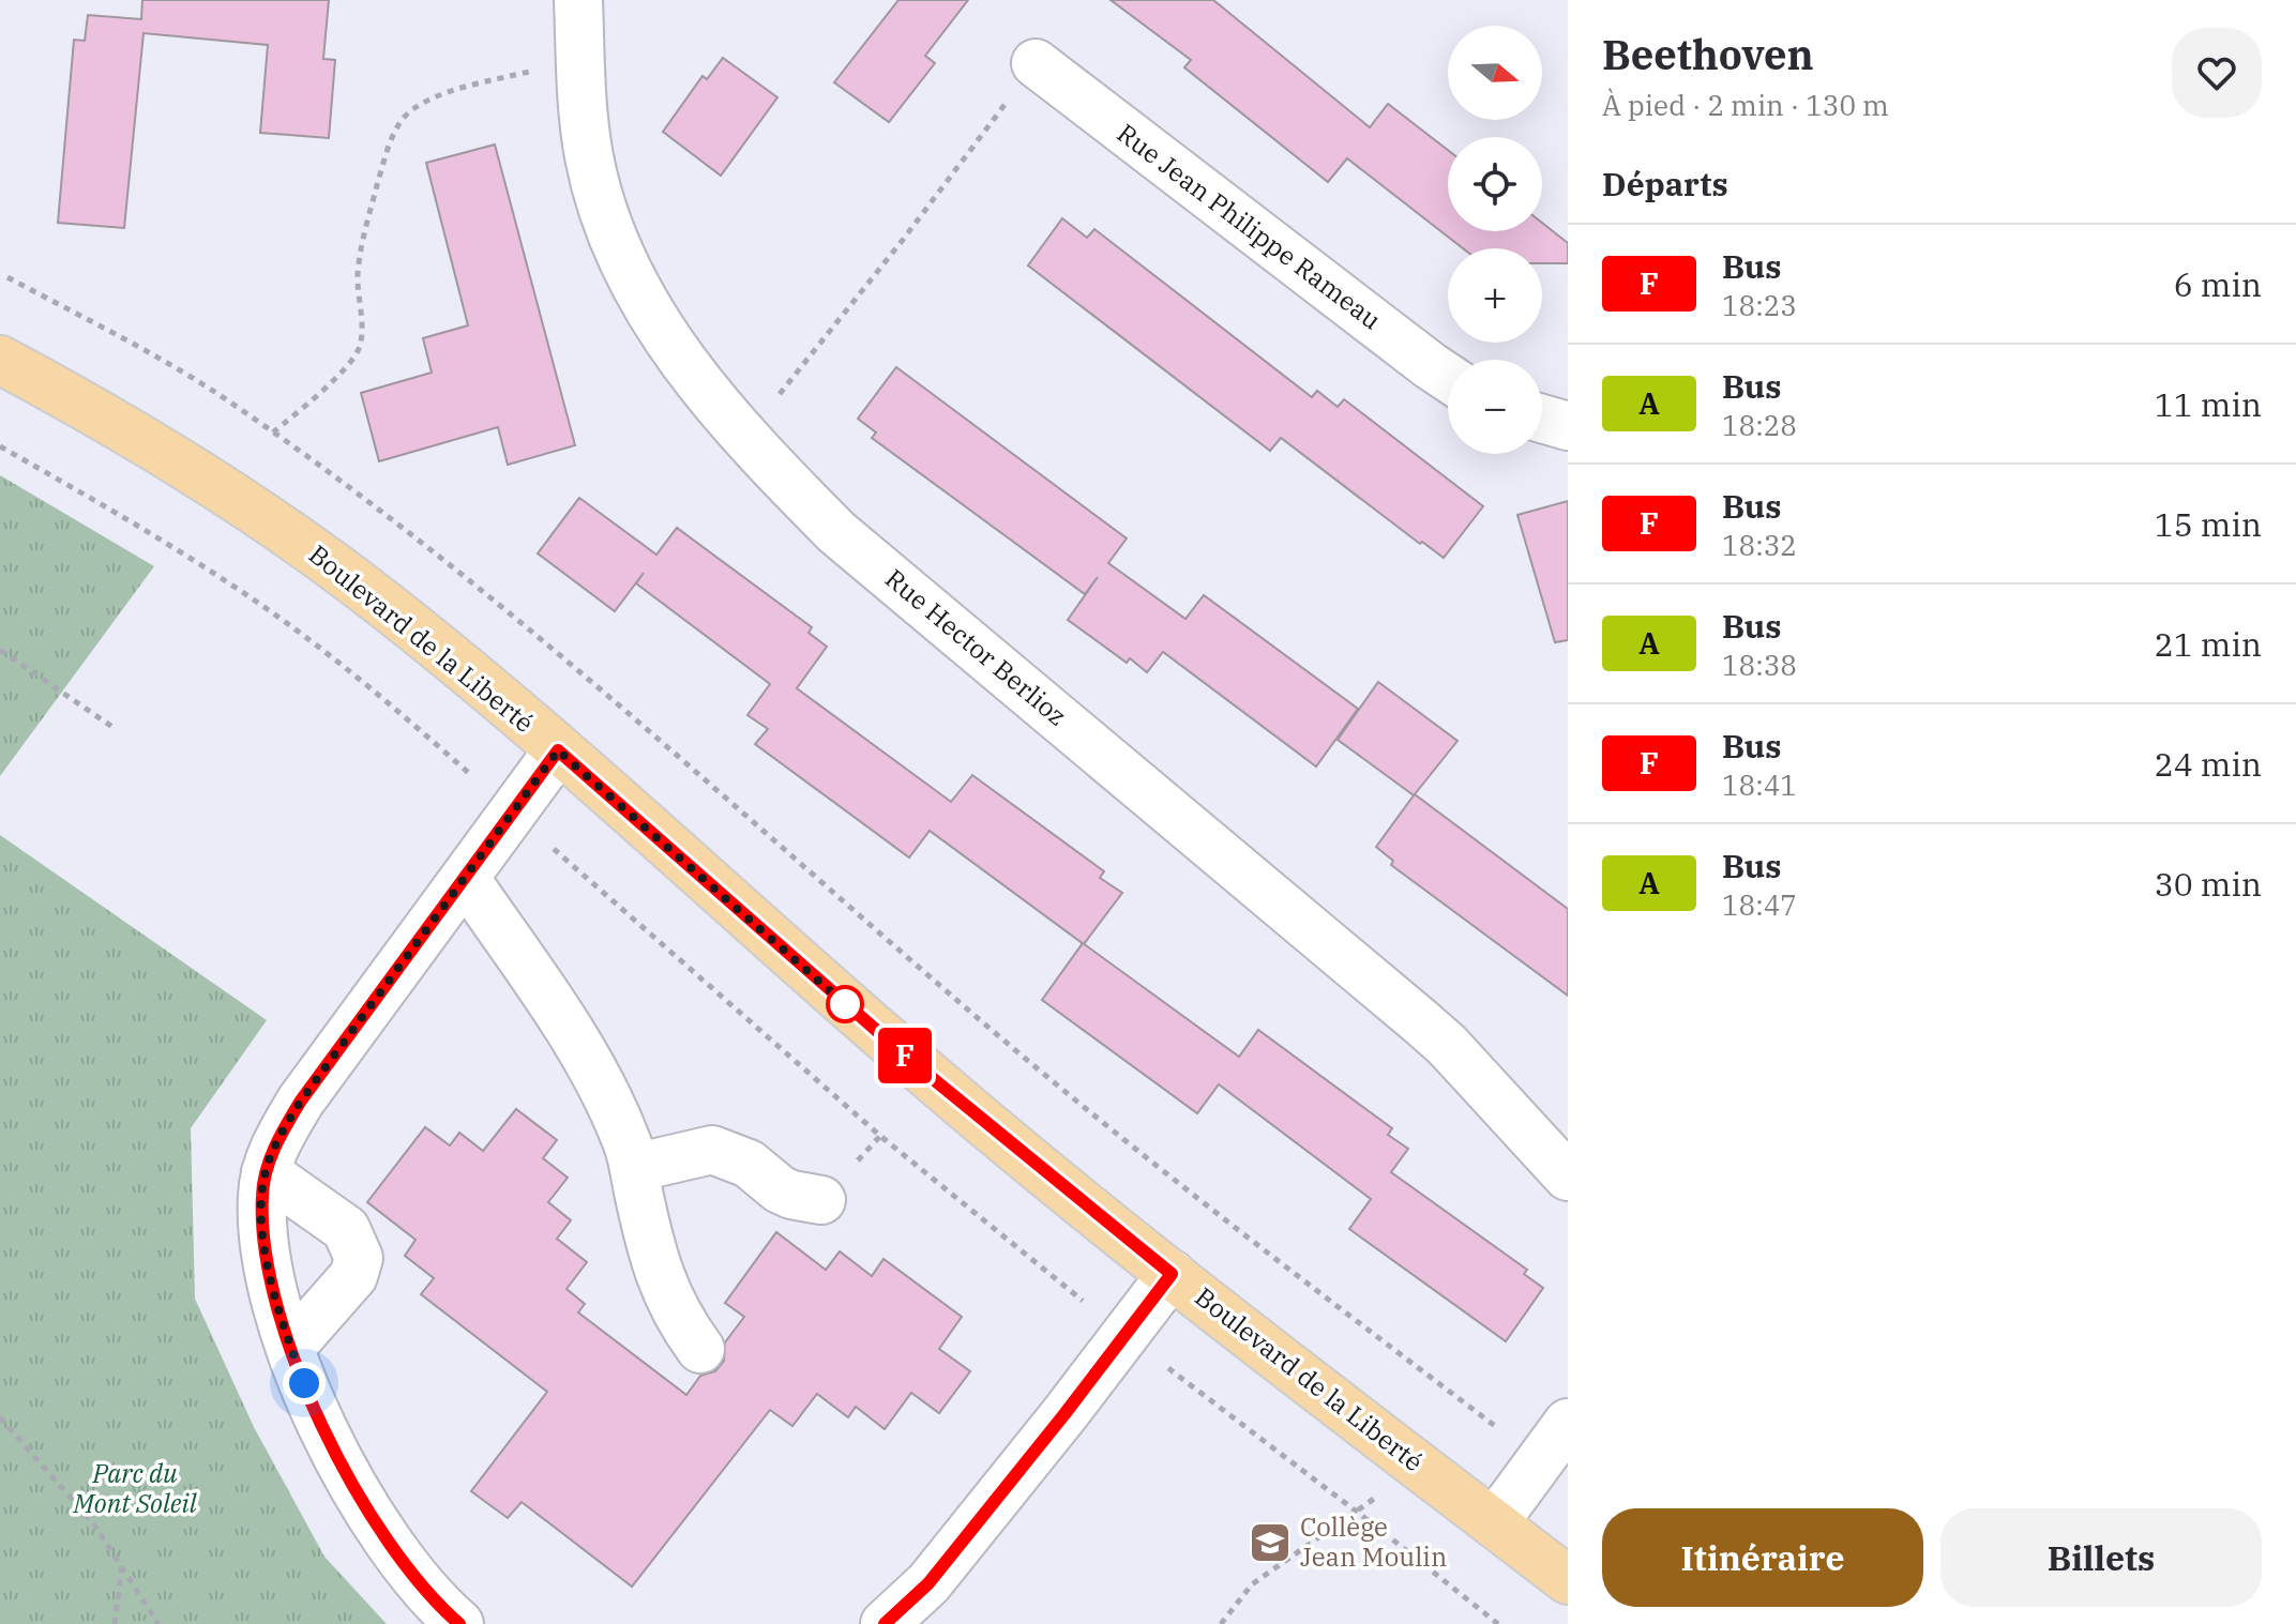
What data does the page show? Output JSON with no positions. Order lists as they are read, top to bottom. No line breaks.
{"streets":{"main road":["Boulevard de la Liberté"],"street":["Rue Jean Philippe Rameau","Rue Hector Berlioz"]},"parks":["Parc du Mont Soleil"],"places":{"school or university":["Collège Jean Moulin"]},"lines":["bus line F"],"north":"right","page":{"on_map":"F","heading":[["Beethoven","À pied · 2 min · 130 m"],"Départs"],"map_buttons":["+","−"],"list":[{"mark":"F","name":"Bus","note":"18:23","value":"6 min"},{"mark":"A","name":"Bus","note":"18:28","value":"11 min"},{"mark":"F","name":"Bus","note":"18:32","value":"15 min"},{"mark":"A","name":"Bus","note":"18:38","value":"21 min"},{"mark":"F","name":"Bus","note":"18:41","value":"24 min"},{"mark":"A","name":"Bus","note":"18:47","value":"30 min"}],"buttons":["Itinéraire","Billets"]}}
